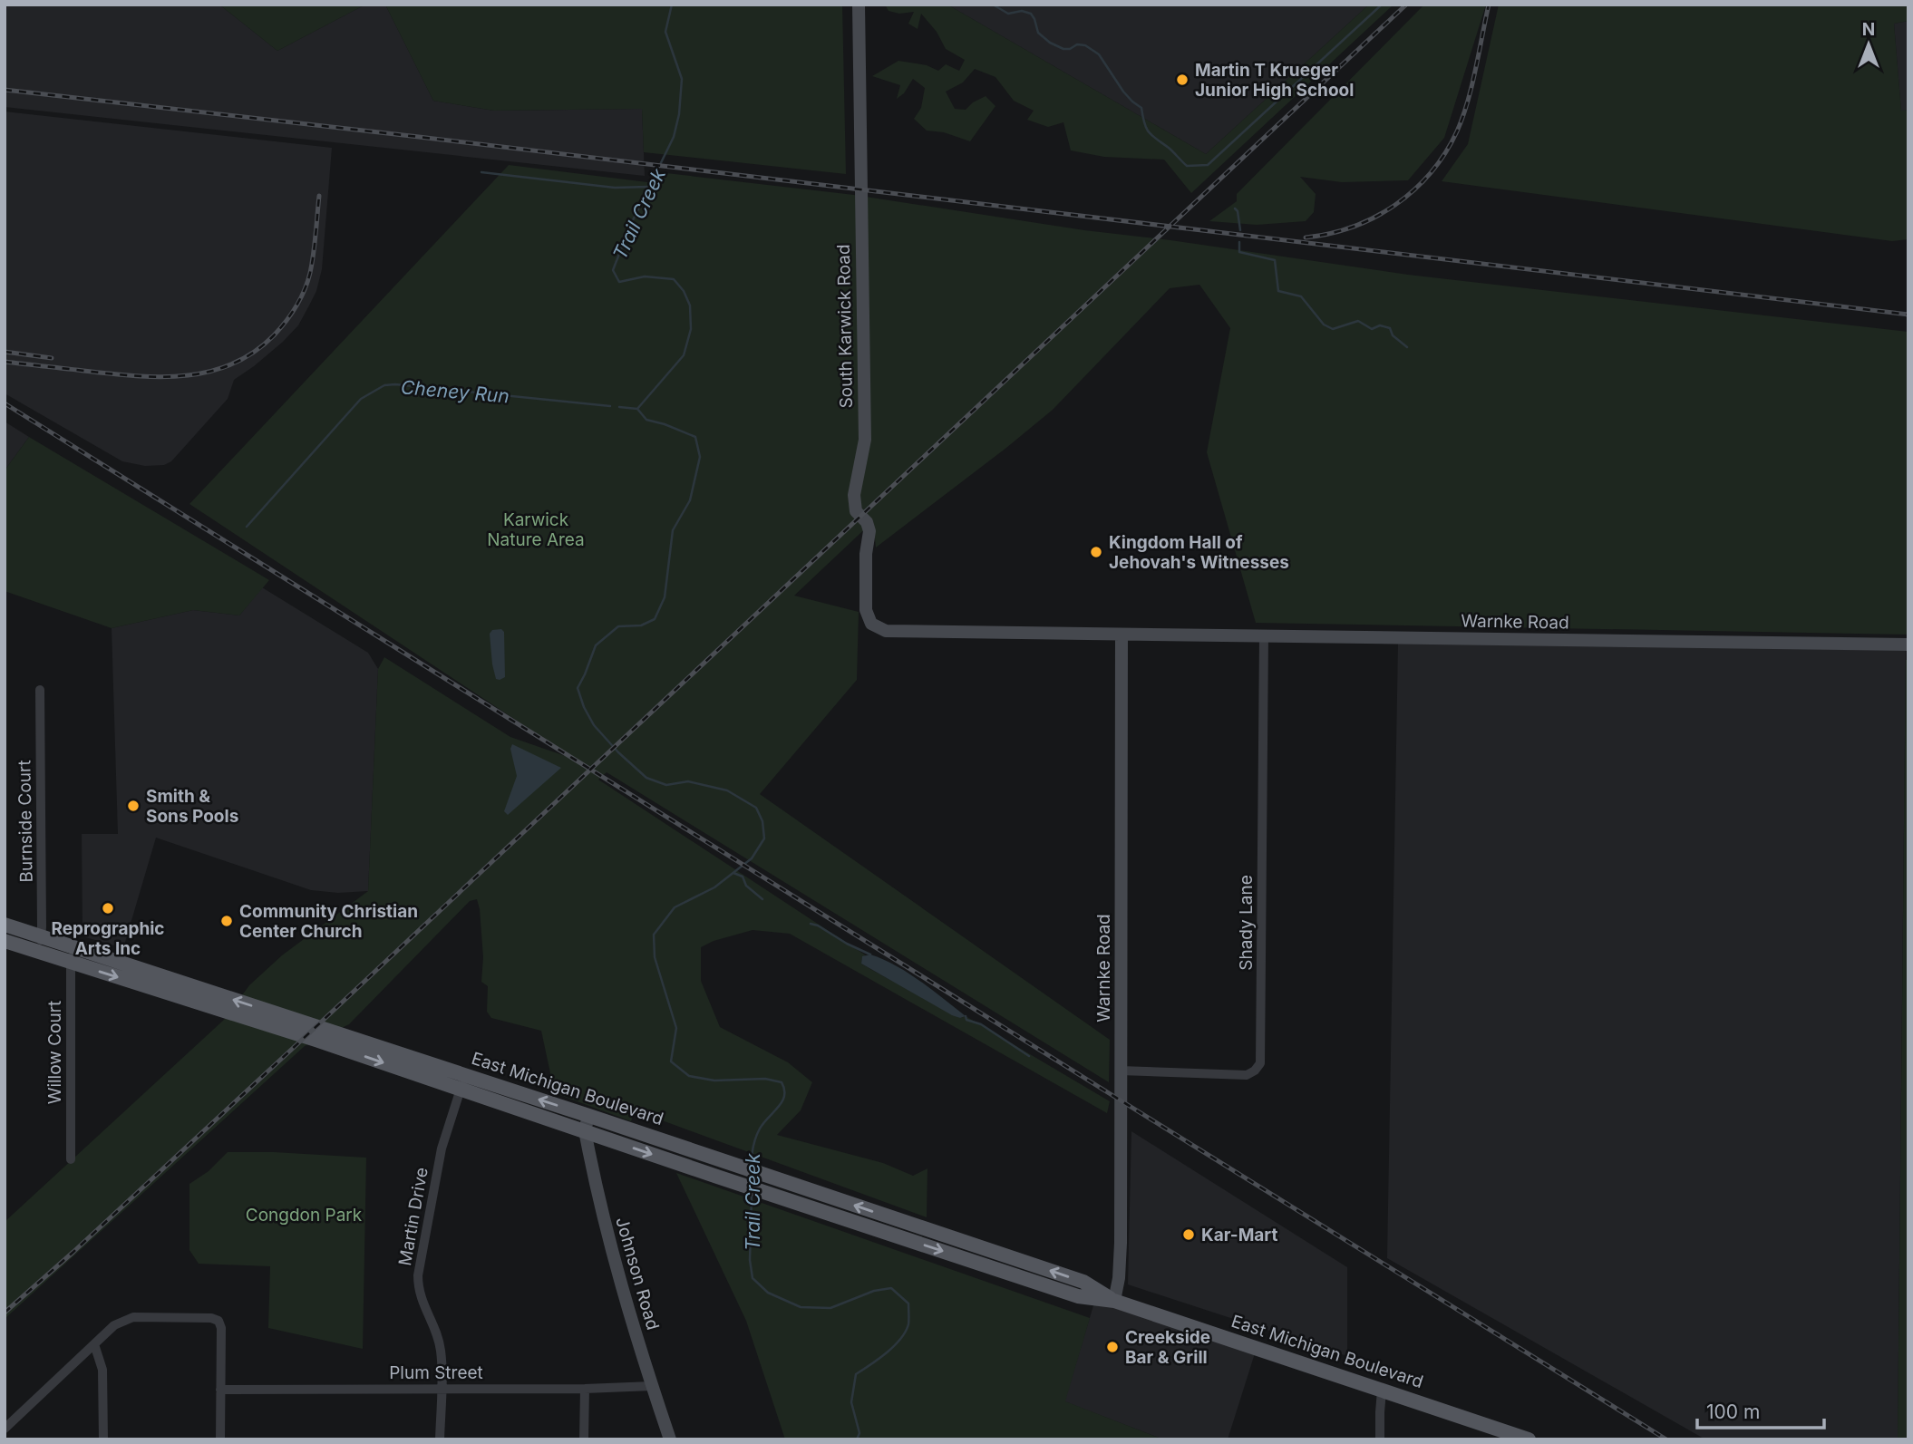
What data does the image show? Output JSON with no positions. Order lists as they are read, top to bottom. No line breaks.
{"streets":{"main road":["East Michigan Boulevard"],"street":["South Karwick Road","Warnke Road","Burnside Court","Shady Lane","Willow Court","Martin Drive","Johnson Road","Plum Street"]},"crossings":[["South Karwick Road","Warnke Road"],["Warnke Road","Shady Lane"],["Warnke Road","East Michigan Boulevard"],["Burnside Court","East Michigan Boulevard"],["Willow Court","East Michigan Boulevard"],["East Michigan Boulevard","Martin Drive"],["East Michigan Boulevard","Johnson Road"],["Martin Drive","Plum Street"],["Johnson Road","Plum Street"]],"water":["Trail Creek","Cheney Run"],"parks":["Karwick Nature Area","Congdon Park"],"places":["Martin T Krueger Junior High School","Kingdom Hall of Jehovah's Witnesses","Smith & Sons Pools","Reprographic Arts Inc","Community Christian Center Church","Kar-Mart","Creekside Bar & Grill"],"scale_bar":"100 m","north":"top"}
